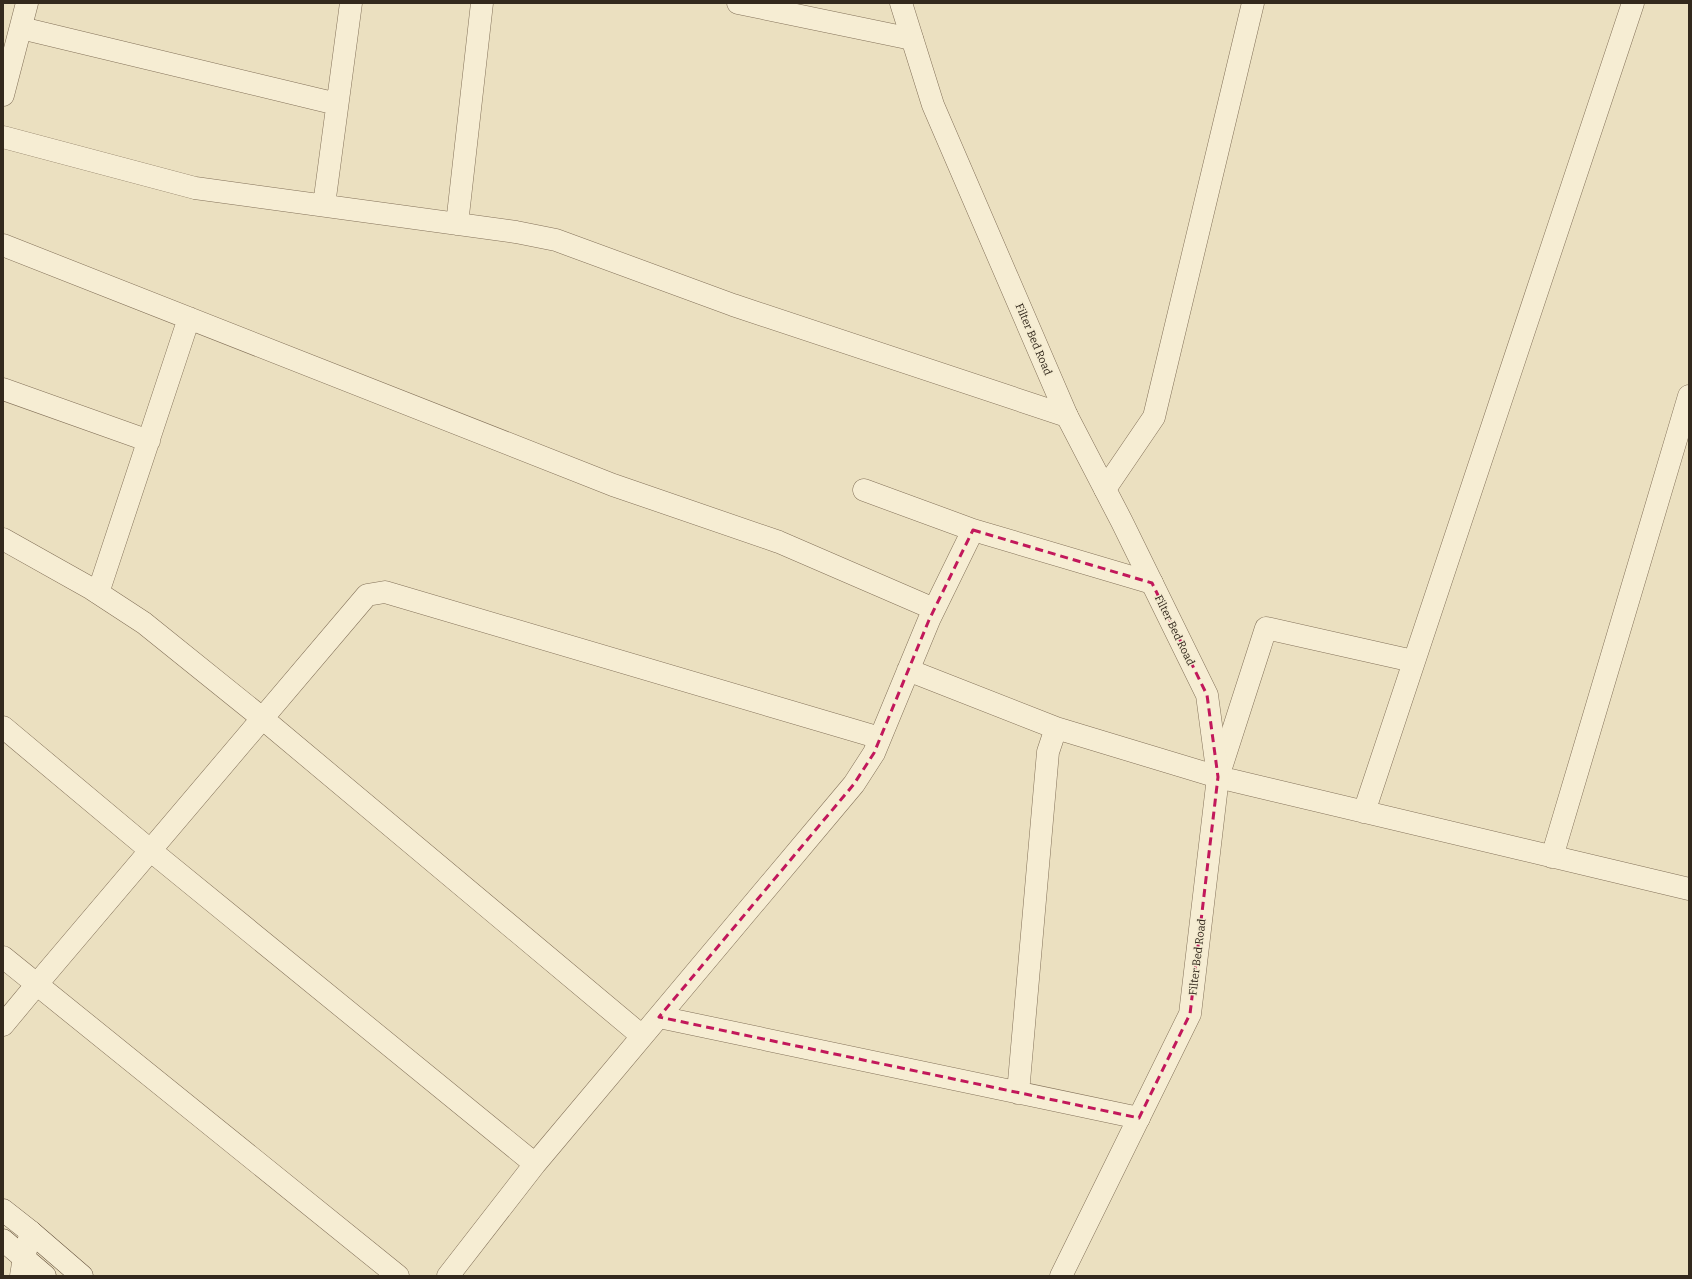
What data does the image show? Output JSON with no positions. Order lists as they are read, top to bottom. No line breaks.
{"streets":{"street":["Filter Bed Road"]}}
